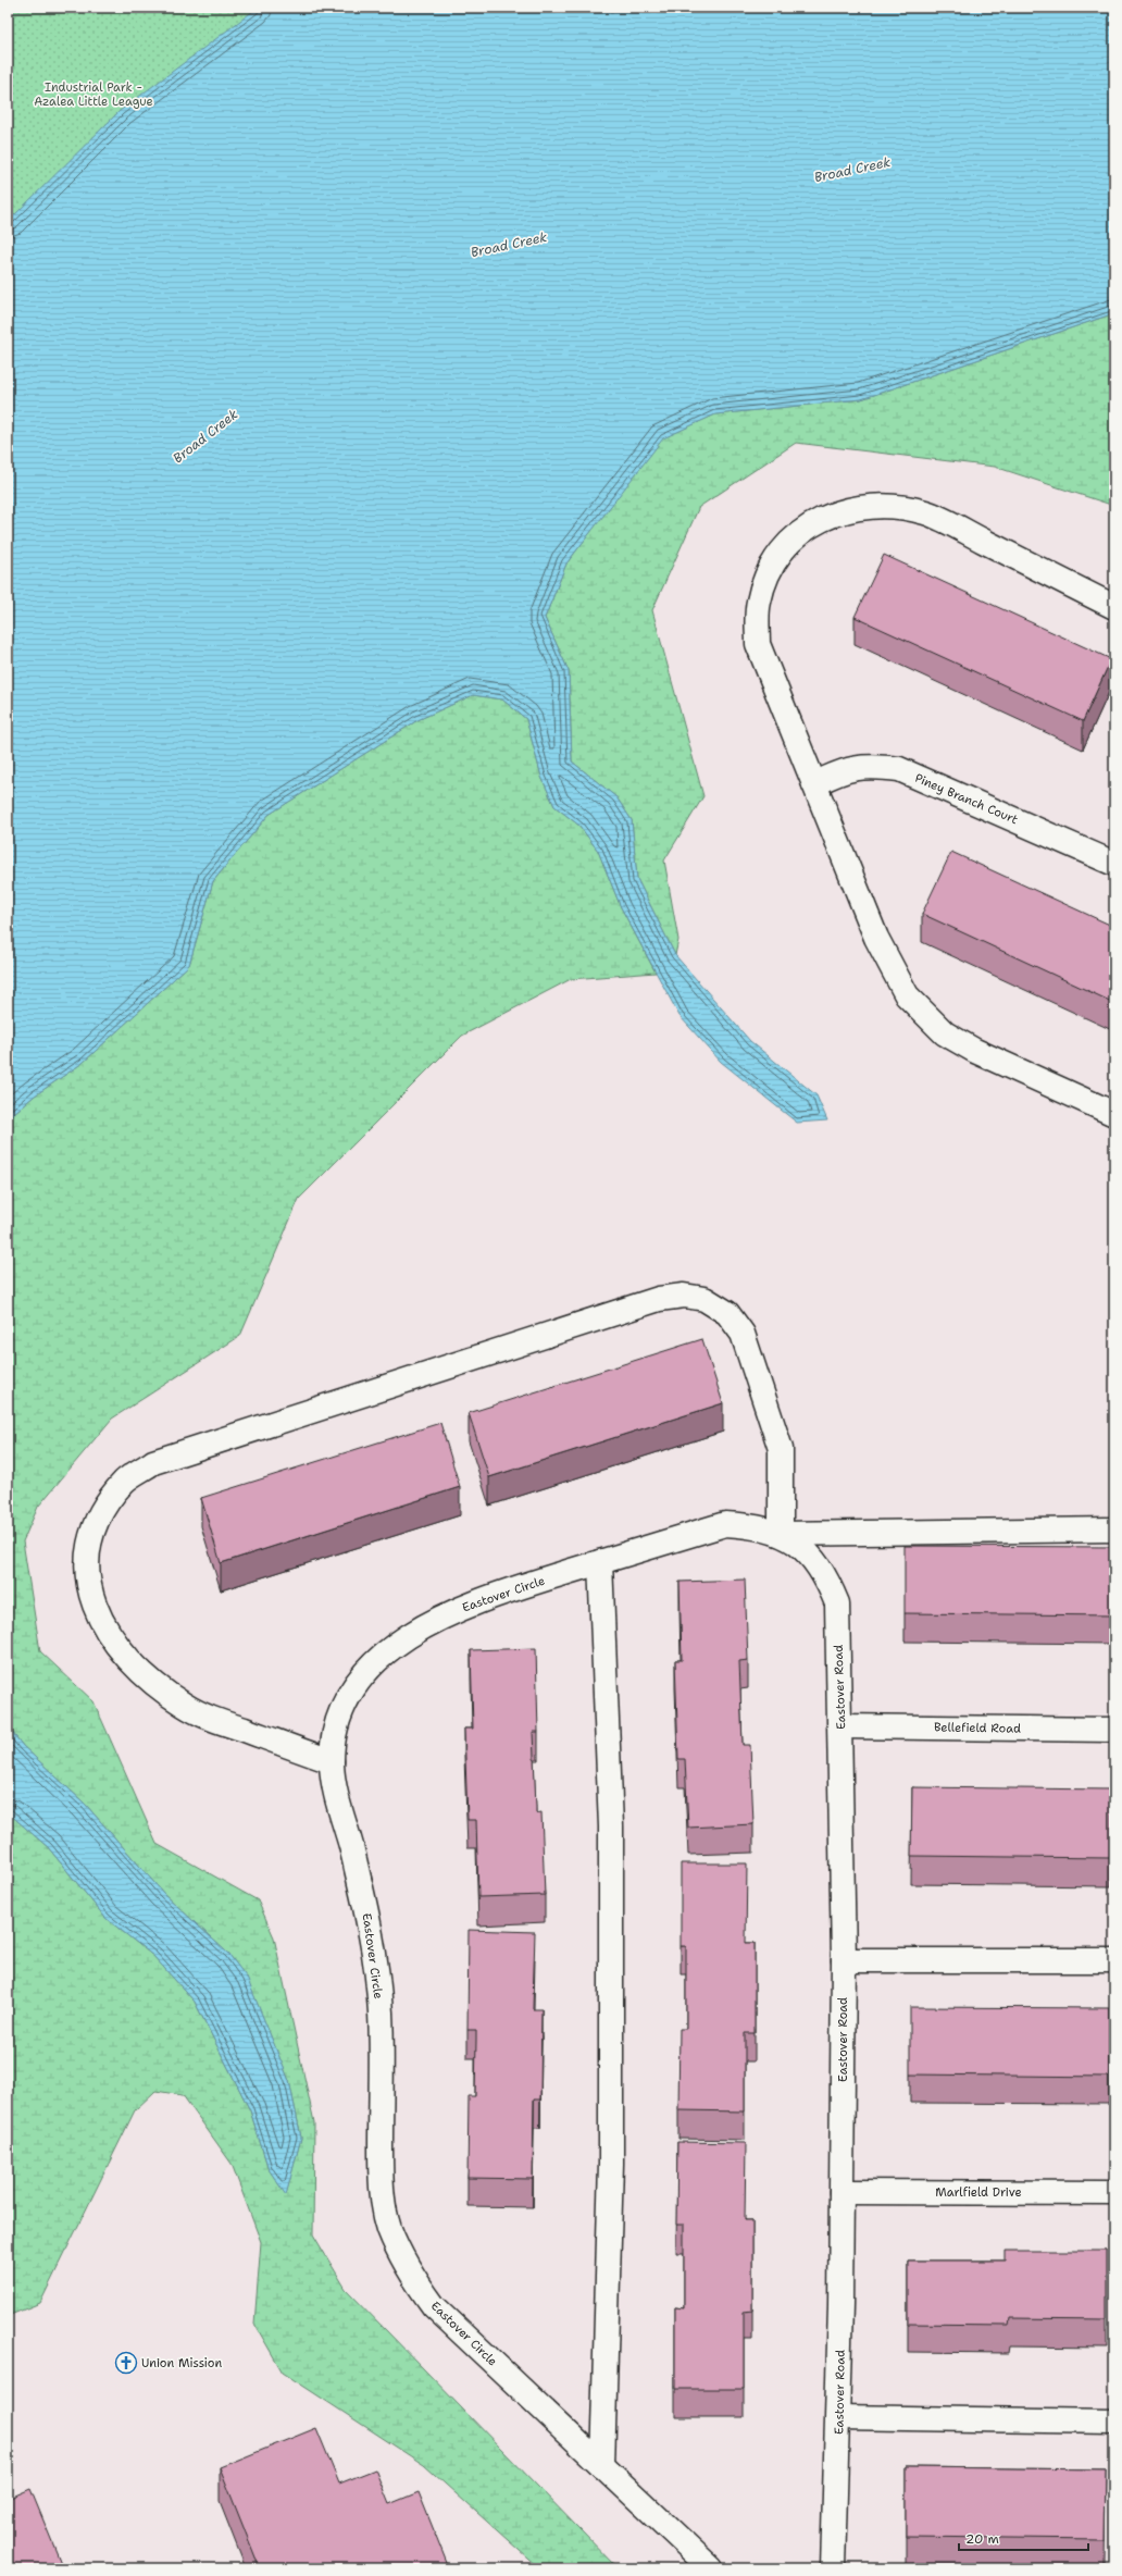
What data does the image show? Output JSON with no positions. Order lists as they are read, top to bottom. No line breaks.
{"streets":{"street":["Piney Branch Court","Eastover Circle","Eastover Road","Bellefield Road","Marlfield Drive"]},"crossings":[["Eastover Circle","Eastover Road"],["Eastover Road","Bellefield Road"],["Eastover Road","Marlfield Drive"]],"water":["Broad Creek"],"parks":["Industrial Park - Azalea Little League"],"places":{"church":["Union Mission"]},"scale_bar":"20 m"}
